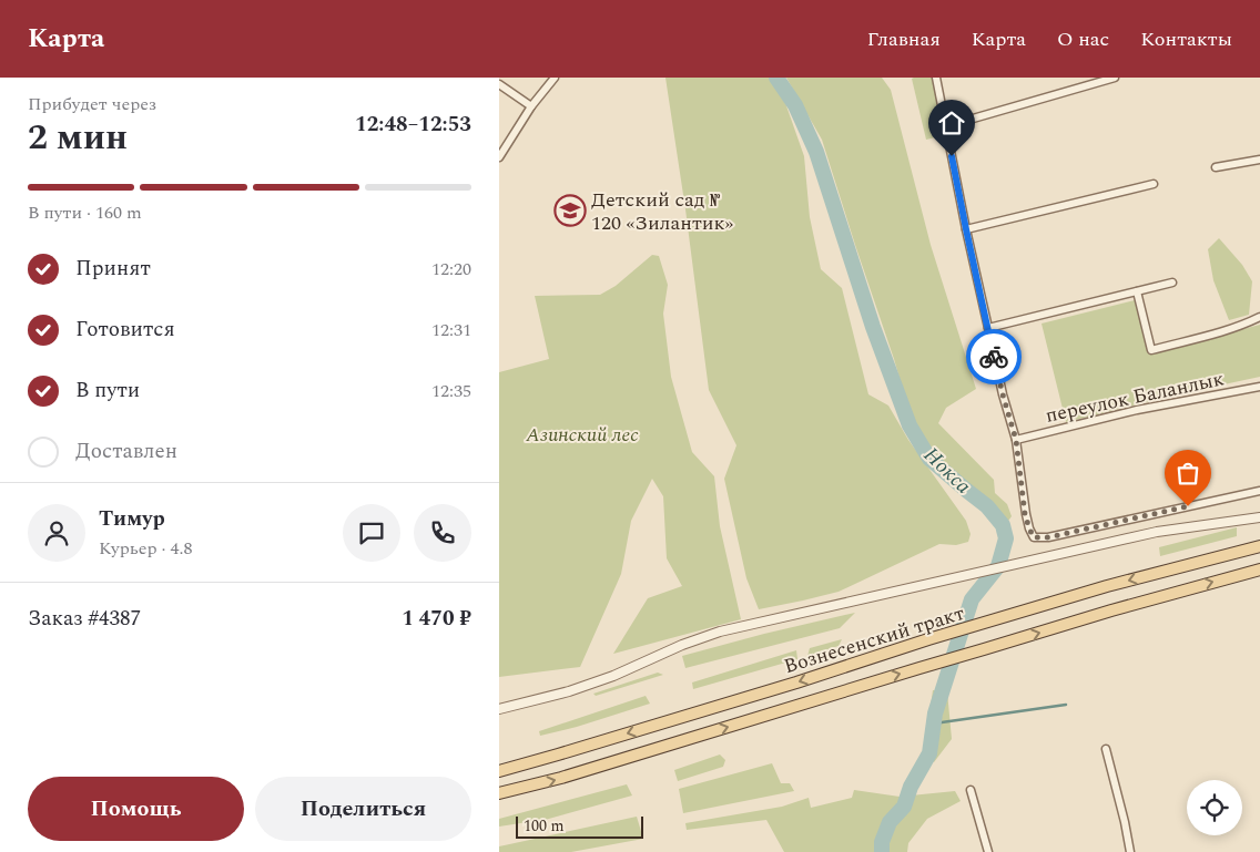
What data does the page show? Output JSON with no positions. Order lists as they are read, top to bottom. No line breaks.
{"streets":{"main road":["Вознесенский тракт"],"street":["переулок Баланлык"]},"water":["Нокса"],"parks":["Азинский лес"],"places":{"school or university":["Детский сад № 120 «Зилантик»"]},"scale_bar":"100 m","page":{"header":"Карта","nav":["Главная","Карта","О нас","Контакты"],"heading":["2 мин","Прибудет через","12:48–12:53"],"panel":["Тимур","Курьер · 4.8","Заказ #4387","1 470 ₽"],"bar":"В пути · 160 m","list":[["Принят","12:20"],["Готовится","12:31"],["В пути","12:35"],"Доставлен"],"buttons":["Помощь","Поделиться"],"scale":"100 m"}}
